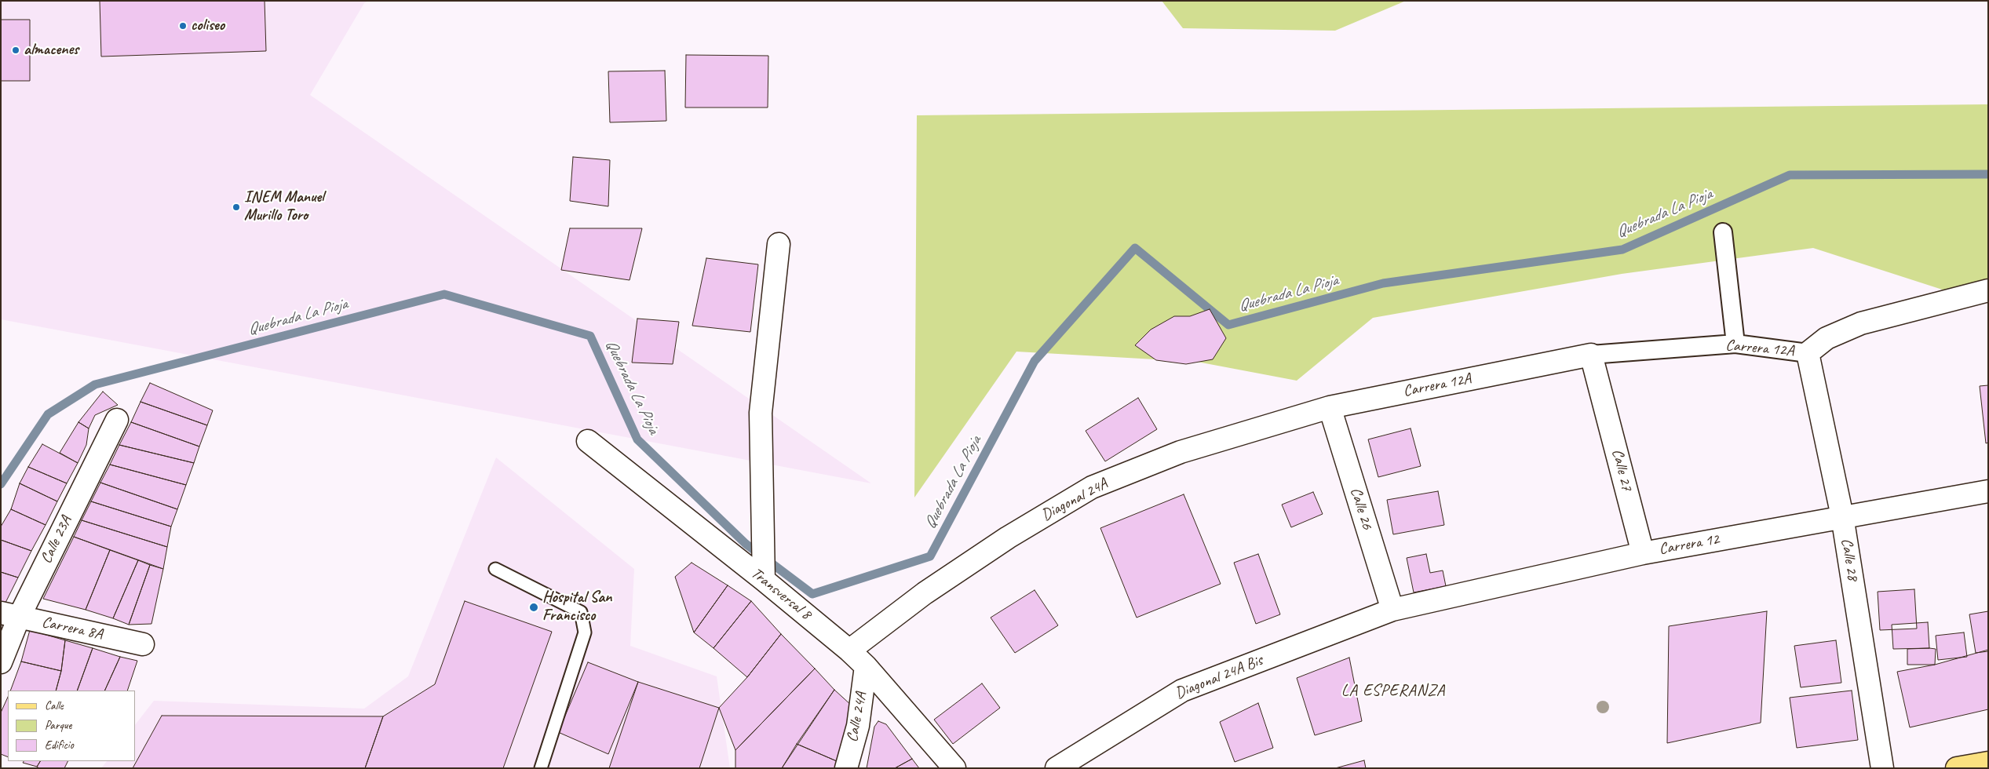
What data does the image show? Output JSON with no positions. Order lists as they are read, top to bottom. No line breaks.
{"streets":{"street":["Carrera 12A","Calle 27","Diagonal 24A","Calle 26","Calle 23A","Carrera 12","Calle 28","Transversal 8","Carrera 8A","Diagonal 24A Bis","Calle 24A"]},"crossings":[["Carrera 12A","Calle 27"],["Carrera 12A","Diagonal 24A"],["Carrera 12A","Calle 26"],["Carrera 12A","Calle 28"],["Calle 27","Carrera 12"],["Diagonal 24A","Calle 26"],["Diagonal 24A","Transversal 8"],["Calle 26","Carrera 12"],["Calle 26","Diagonal 24A Bis"],["Calle 23A","Carrera 8A"],["Carrera 12","Calle 28"],["Carrera 12","Diagonal 24A Bis"],["Transversal 8","Calle 24A"]],"districts":["LA ESPERANZA"],"water":["Quebrada La Pioja"],"places":["coliseo","almacenes","INEM Manuel Murillo Toro","Hospital San Francisco"],"legend":["Calle","Parque","Edificio"]}
